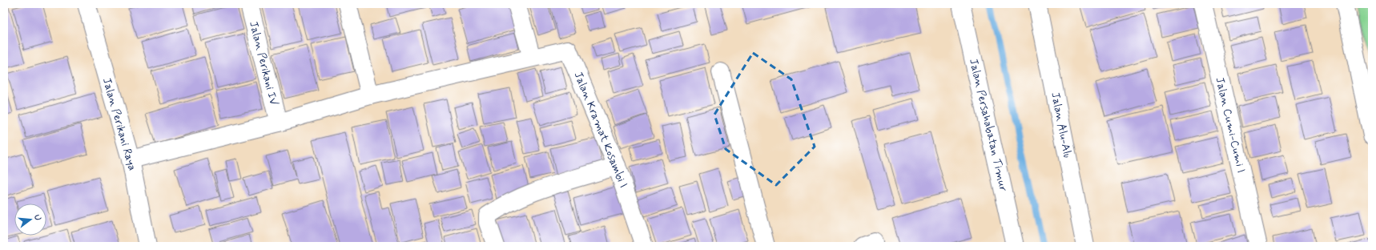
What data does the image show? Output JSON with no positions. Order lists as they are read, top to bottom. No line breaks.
{"streets":{"street":["Jalan Perikani IV","Jalan Perikani Raya","Jalan Persahabatan Timur","Jalan Alu-Alu","Jalan Cumi-Cumi I","Jalan Kramat Kosambi I"]},"north":"right"}
